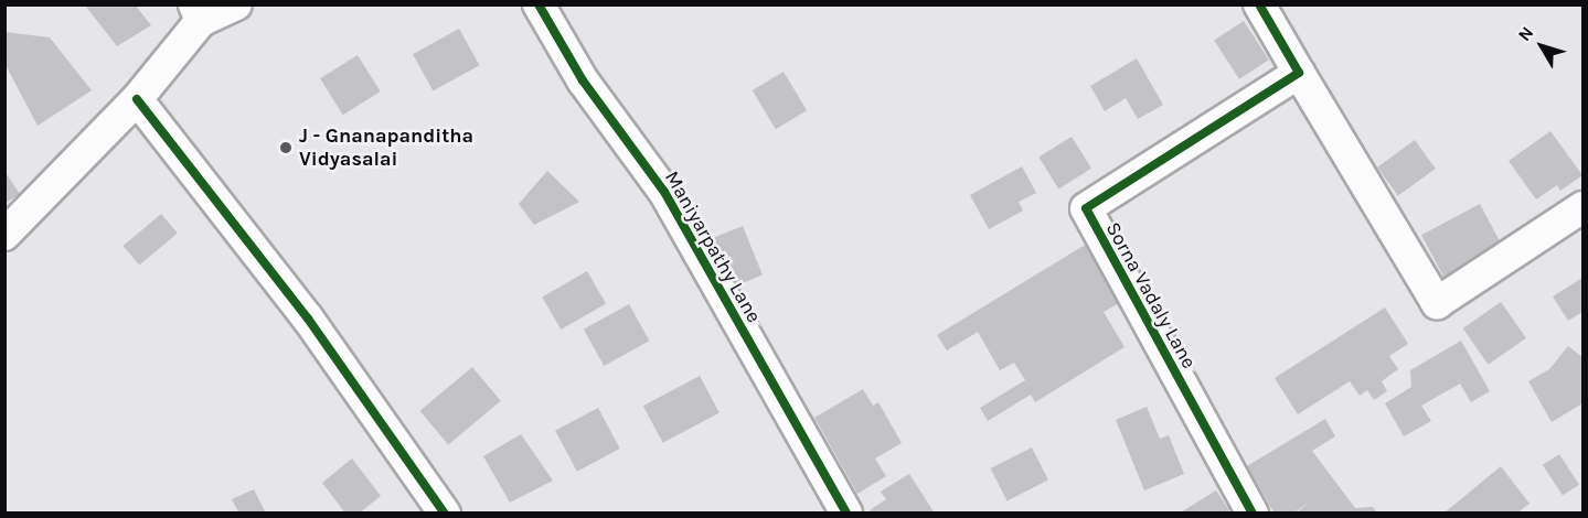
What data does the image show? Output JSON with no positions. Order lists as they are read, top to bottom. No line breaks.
{"streets":{"street":["Maniyarpathy Lane","Sorna Vadaly Lane"]},"places":["J - Gnanapanditha Vidyasalai"],"north":"top left"}
